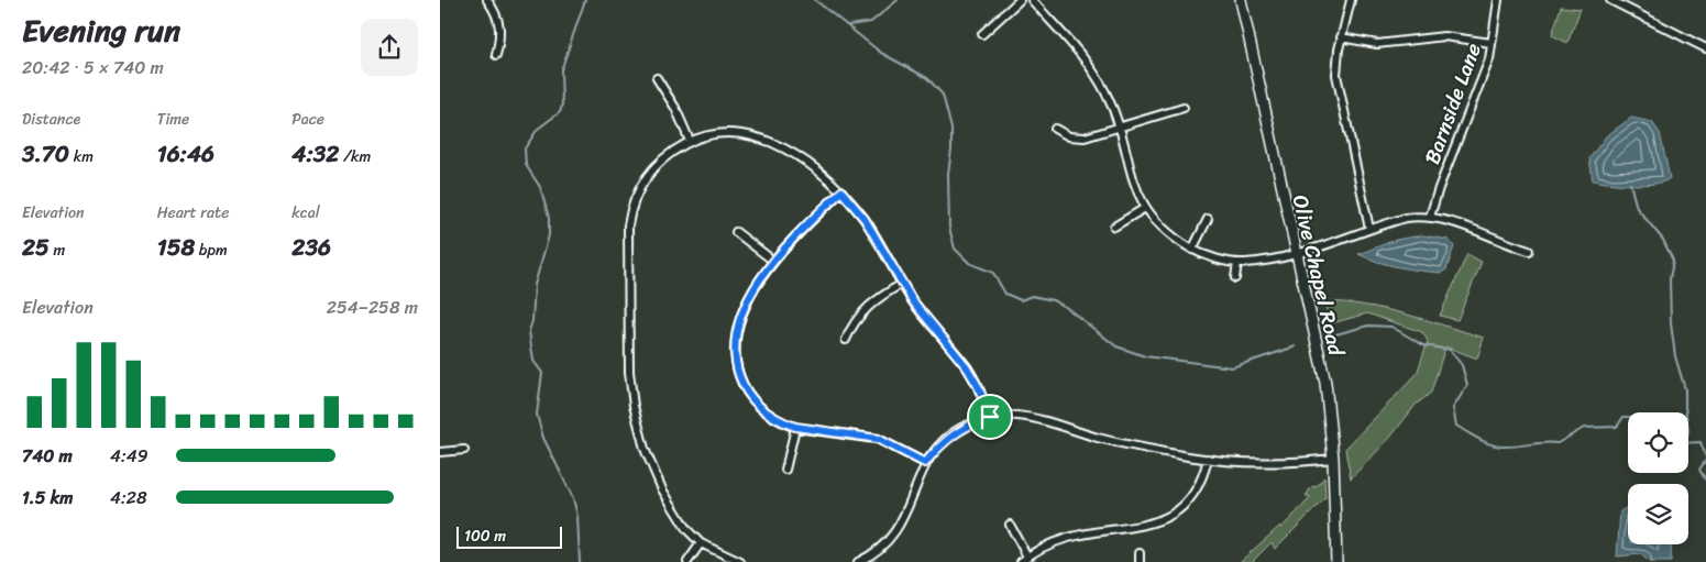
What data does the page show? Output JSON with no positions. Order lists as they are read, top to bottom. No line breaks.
{"streets":{"main road":["Olive Chapel Road"],"street":["Barnside Lane"]},"scale_bar":"100 m","page":{"heading":["Evening run","20:42 · 5 × 740 m"],"stats":[["Distance","3.70 km"],["Time","16:46"],["Pace","4:32 /km"],["Elevation","25 m"],["Heart rate","158 bpm"],["kcal","236"]],"chart":["Elevation","254–258 m"],"list":[{"name":"740 m","note":"4:49"},{"name":"1.5 km","note":"4:28"}],"scale":"100 m"}}
